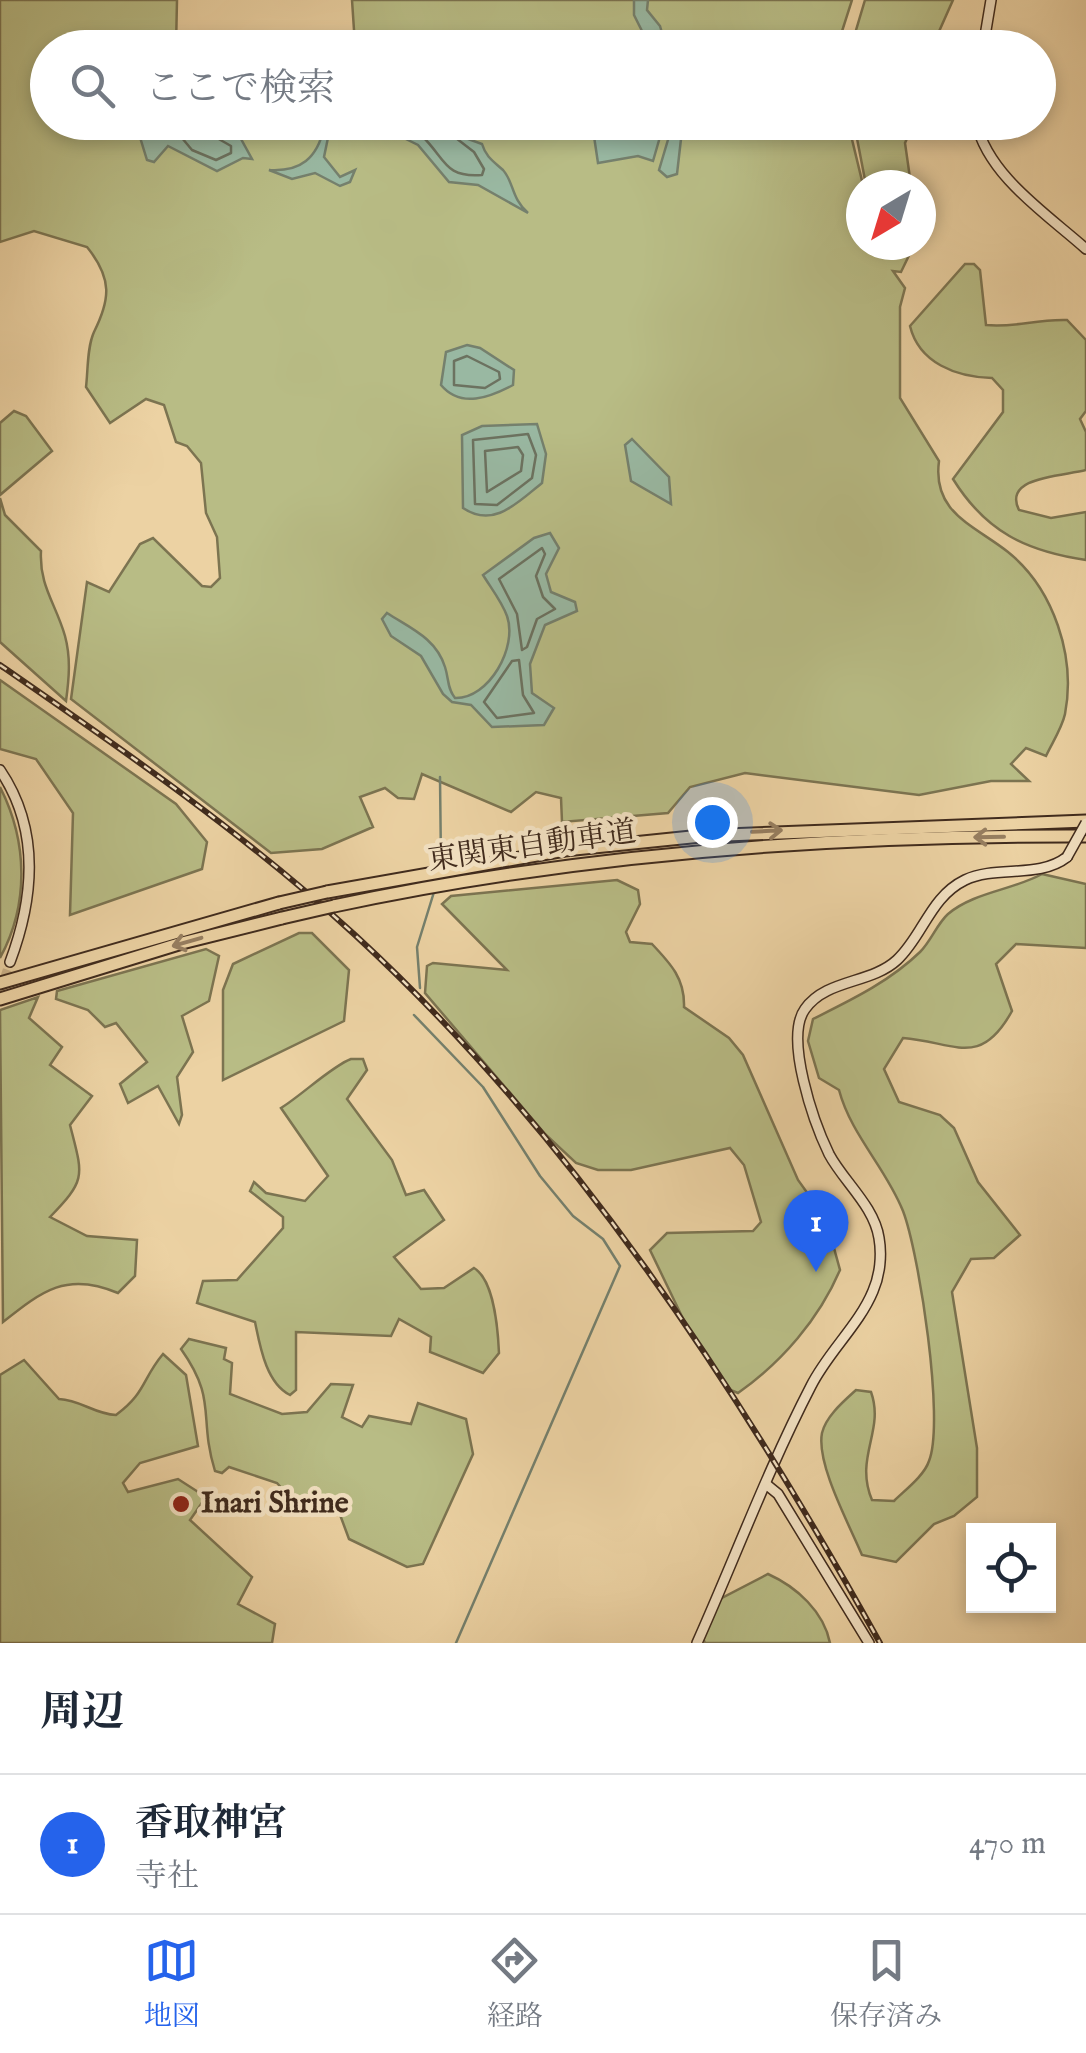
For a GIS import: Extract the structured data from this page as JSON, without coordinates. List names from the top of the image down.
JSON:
{
  "streets": {
    "highway": ["東関東自動車道"]
  },
  "places": ["Inari Shrine"],
  "north": "bottom left",
  "page": {
    "search": "ここで検索",
    "pins": "1",
    "heading": "周辺",
    "list": [
      {
        "mark": "1",
        "name": "香取神宮",
        "note": "寺社",
        "value": "470 m"
      }
    ],
    "nav": ["地図", "経路", "保存済み"]
  }
}
